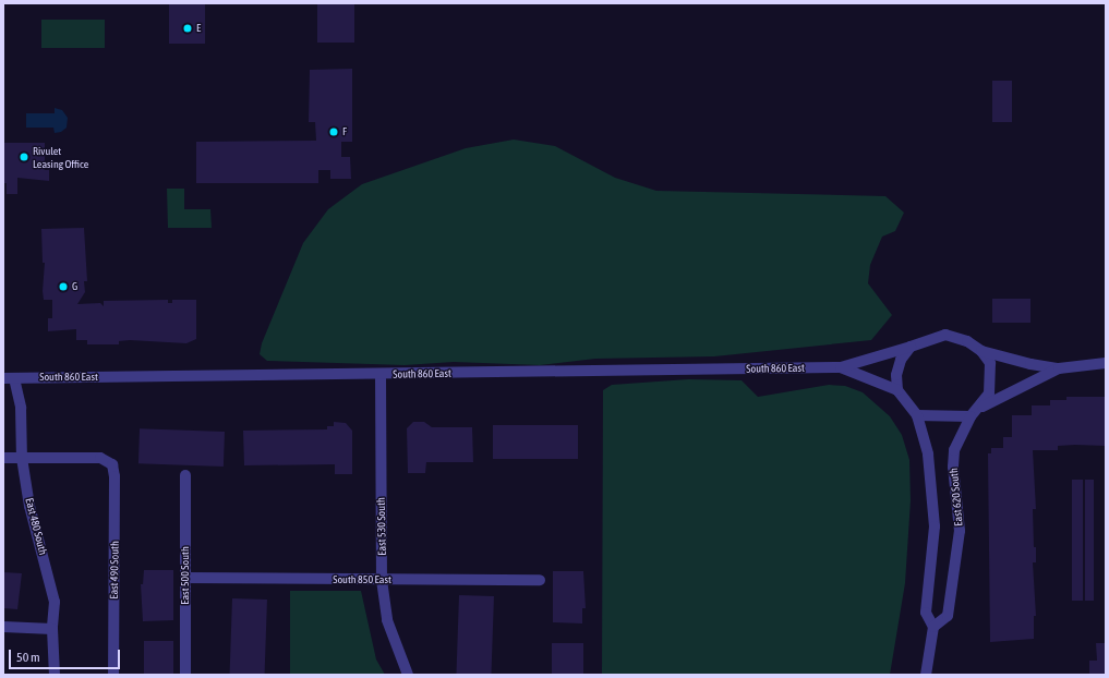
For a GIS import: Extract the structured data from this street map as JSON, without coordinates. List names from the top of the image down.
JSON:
{
  "streets": {
    "street": [
      "South 860 East",
      "East 620 South",
      "East 480 South",
      "East 530 South",
      "East 490 South",
      "East 500 South",
      "South 850 East"
    ]
  },
  "crossings": [
    ["South 860 East", "East 620 South"],
    ["South 860 East", "East 480 South"],
    ["South 860 East", "East 530 South"],
    ["East 480 South", "East 490 South"],
    ["East 530 South", "South 850 East"],
    ["East 500 South", "South 850 East"]
  ],
  "places": [
    "E",
    "F",
    "Rivulet Leasing Office",
    "G"
  ],
  "scale_bar": "50 m"
}
